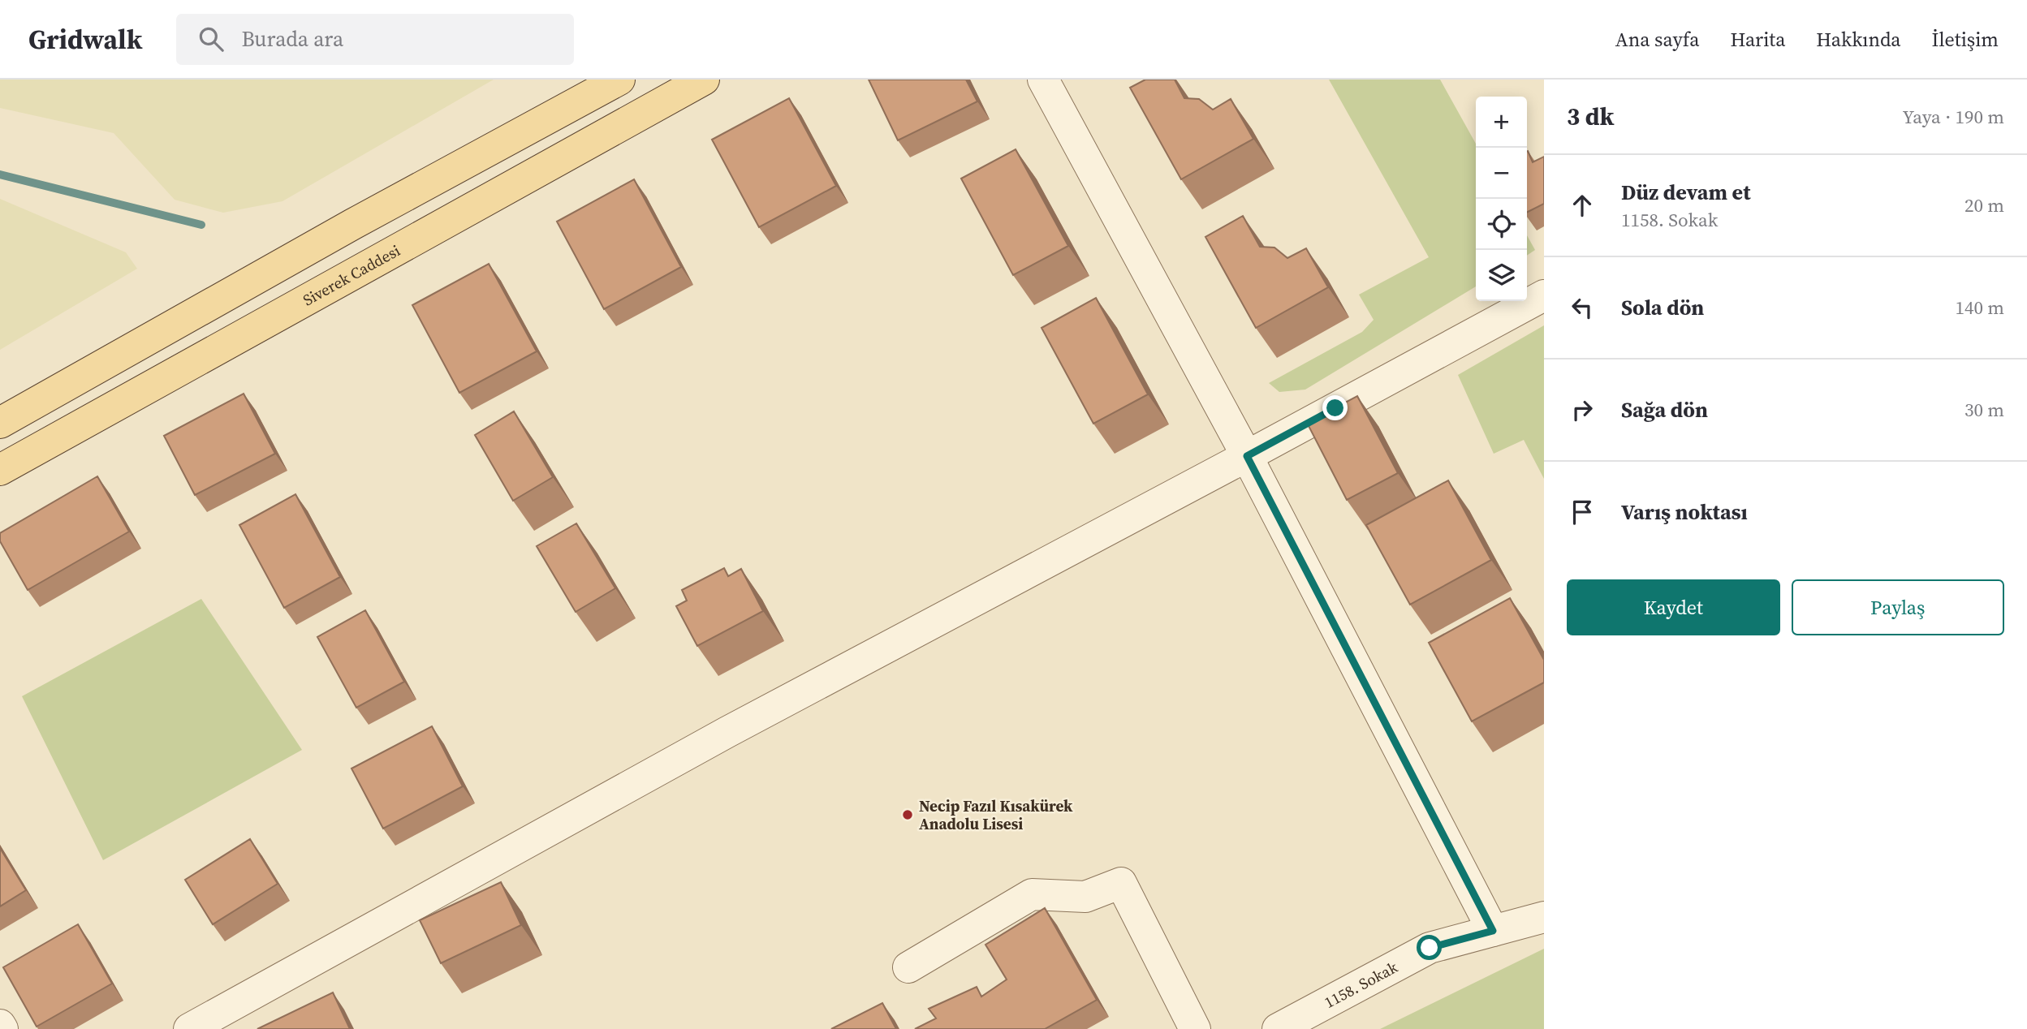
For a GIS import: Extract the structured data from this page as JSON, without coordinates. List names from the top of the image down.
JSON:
{
  "streets": {
    "main road": ["Siverek Caddesi"],
    "street": ["1158. Sokak"]
  },
  "places": ["Necip Fazıl Kısakürek Anadolu Lisesi"],
  "page": {
    "header": "Gridwalk",
    "search": "Burada ara",
    "nav": [
      "Ana sayfa",
      "Harita",
      "Hakkında",
      "İletişim"
    ],
    "heading": ["3 dk", "Yaya · 190 m"],
    "map_buttons": ["+", "−"],
    "list": [
      ["Düz devam et", "1158. Sokak", "20 m"],
      ["Sola dön", "140 m"],
      ["Sağa dön", "30 m"],
      "Varış noktası"
    ],
    "buttons": ["Kaydet", "Paylaş"]
  }
}
